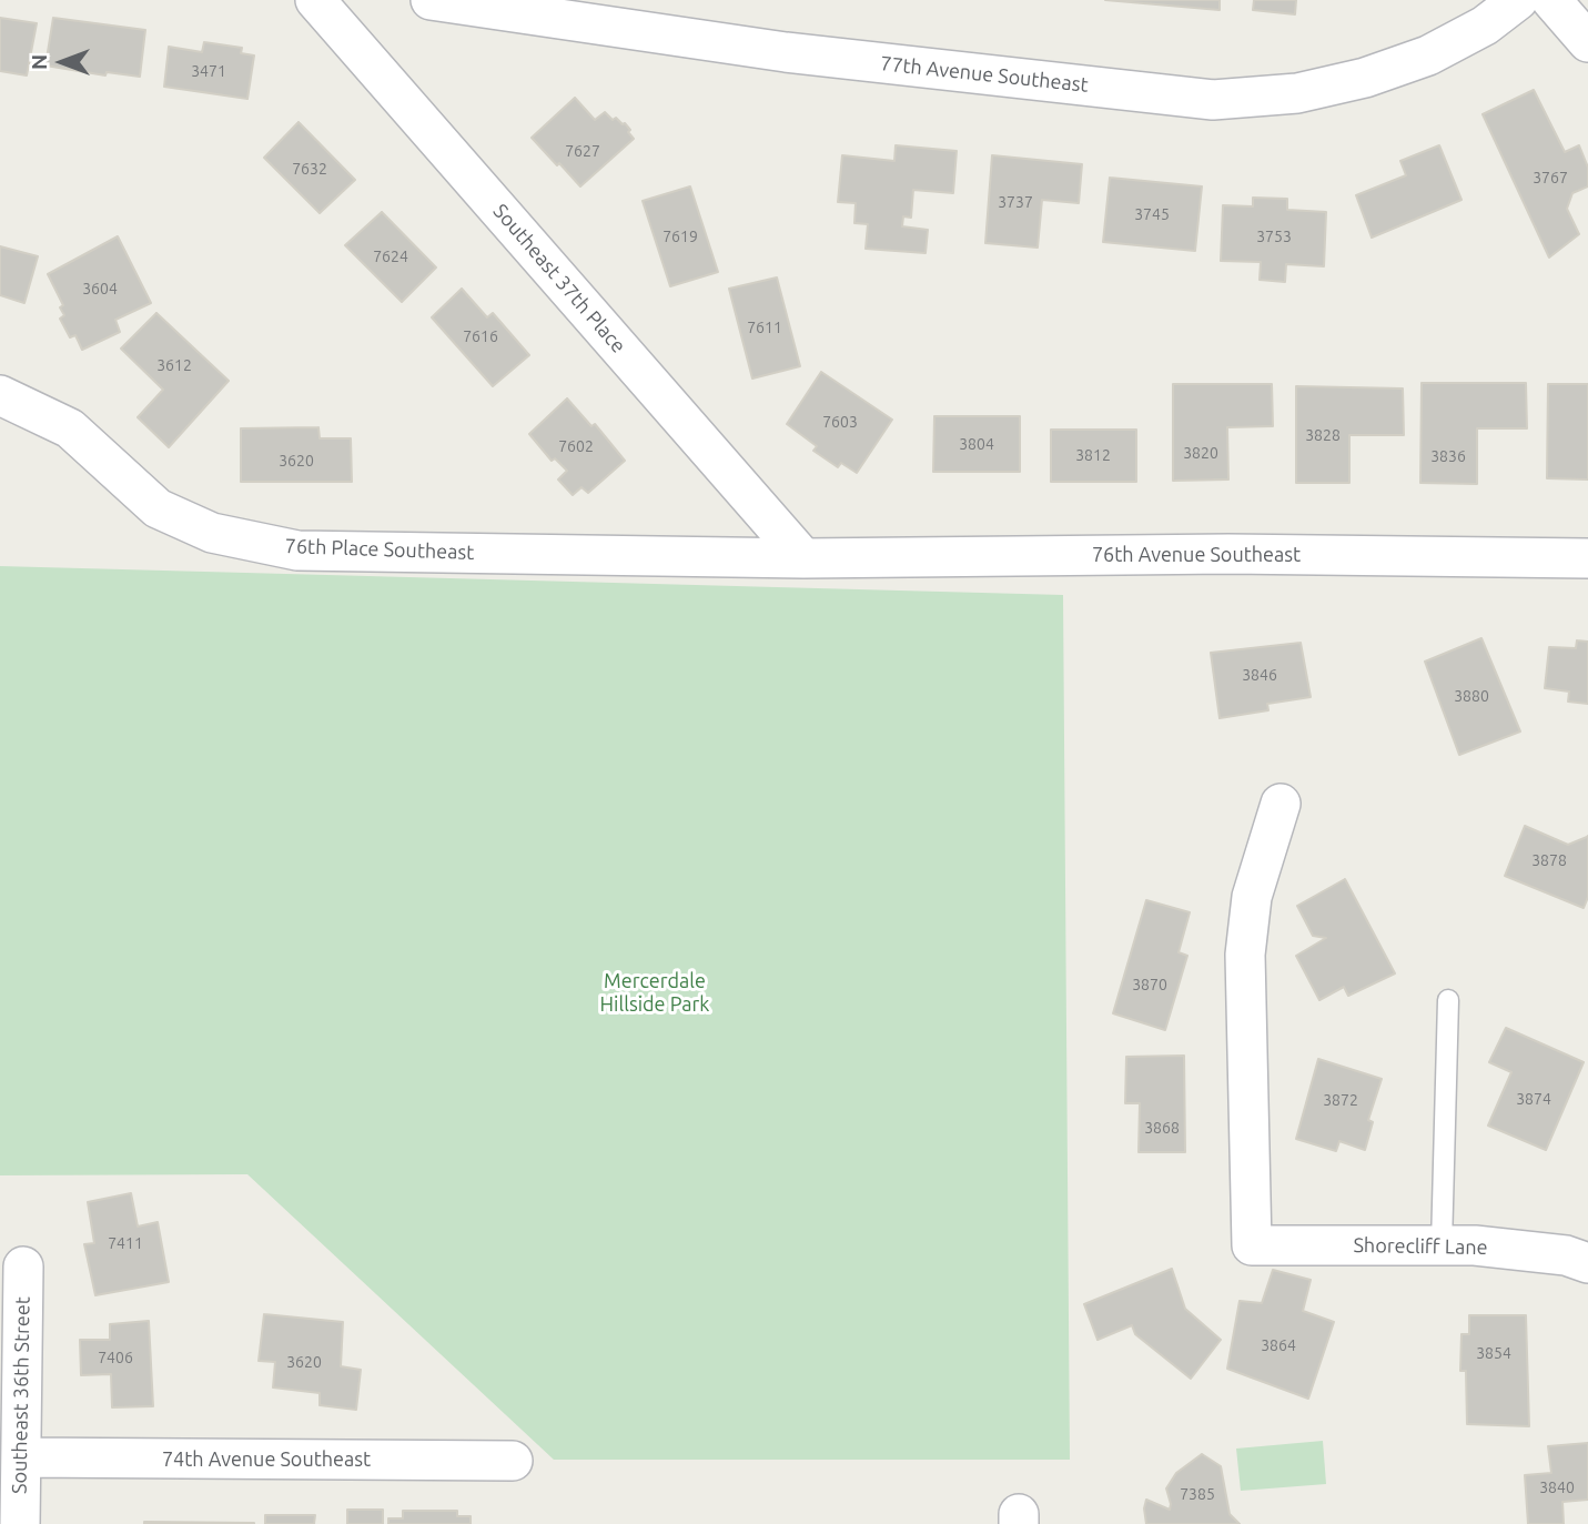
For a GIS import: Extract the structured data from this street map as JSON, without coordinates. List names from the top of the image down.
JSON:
{
  "streets": {
    "street": [
      "77th Avenue Southeast",
      "Southeast 37th Place",
      "76th Place Southeast",
      "76th Avenue Southeast",
      "Shorecliff Lane",
      "Southeast 36th Street",
      "74th Avenue Southeast"
    ]
  },
  "crossings": [
    ["Southeast 37th Place", "76th Place Southeast"],
    ["Southeast 37th Place", "76th Avenue Southeast"],
    ["76th Place Southeast", "76th Avenue Southeast"],
    ["Southeast 36th Street", "74th Avenue Southeast"]
  ],
  "parks": ["Mercerdale Hillside Park"],
  "house_numbers": [
    "3471",
    "7627",
    "7632",
    "3767",
    "3737",
    "3745",
    "7619",
    "3753",
    "7624",
    "3604",
    "7611",
    "7616",
    "3612",
    "7603",
    "3828",
    "3804",
    "7602",
    "3820",
    "3812",
    "3836",
    "3620",
    "3846",
    "3880",
    "3878",
    "3870",
    "3874",
    "3872",
    "3868",
    "7411",
    "3864",
    "3854",
    "7406",
    "3620",
    "3840",
    "7385"
  ],
  "north": "left"
}
